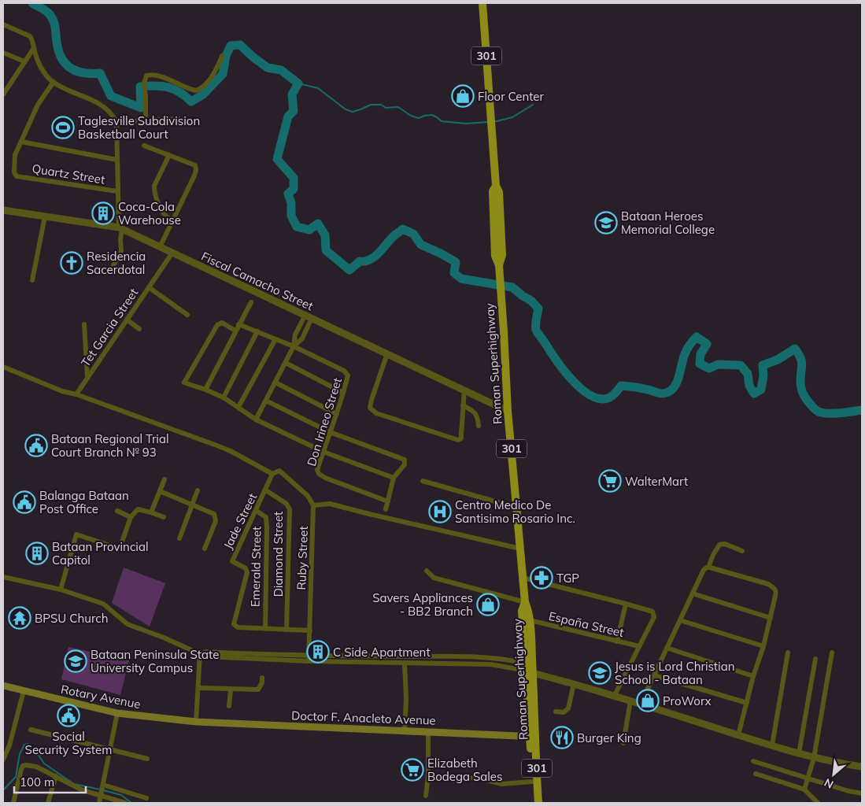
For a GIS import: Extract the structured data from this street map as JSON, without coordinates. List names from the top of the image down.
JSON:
{
  "streets": {
    "main road": [
      "301",
      "Roman Superhighway",
      "Rotary Avenue",
      "Doctor F. Anacleto Avenue"
    ],
    "street": [
      "Quartz Street",
      "Fiscal Camacho Street",
      "Tet Garcia Street",
      "Don Irineo Street",
      "Jade Street",
      "Diamond Street",
      "Ruby Street",
      "Emerald Street",
      "España Street"
    ]
  },
  "crossings": [
    ["Fiscal Camacho Street", "Tet Garcia Street"],
    ["Fiscal Camacho Street", "Roman Superhighway"],
    ["Roman Superhighway", "España Street"],
    ["Roman Superhighway", "Doctor F. Anacleto Avenue"],
    ["Jade Street", "Diamond Street"],
    ["Jade Street", "Emerald Street"],
    ["Rotary Avenue", "Doctor F. Anacleto Avenue"]
  ],
  "places": {
    "shop": ["Floor Center", "Savers Appliances - BB2 Branch", "ProWorx"],
    "sports": ["Taglesville Subdivision Basketball Court"],
    "building": ["Coca-Cola Warehouse", "Bataan Provincial Capitol", "C Side Apartment"],
    "school or university": ["Bataan Heroes Memorial College", "Bataan Peninsula State University Campus", "Jesus is Lord Christian School - Bataan"],
    "church": ["Residencia Sacerdotal"],
    "public building": ["Bataan Regional Trial Court Branch № 93", "Balanga Bataan Post Office", "Social Security System"],
    "supermarket": ["WalterMart", "Elizabeth Bodega Sales"],
    "hospital": ["Centro Medico De Santisimo Rosario Inc."],
    "pharmacy": ["TGP"],
    "temple": ["BPSU Church"],
    "restaurant": ["Burger King"]
  },
  "scale_bar": "100 m",
  "north": "bottom left"
}
